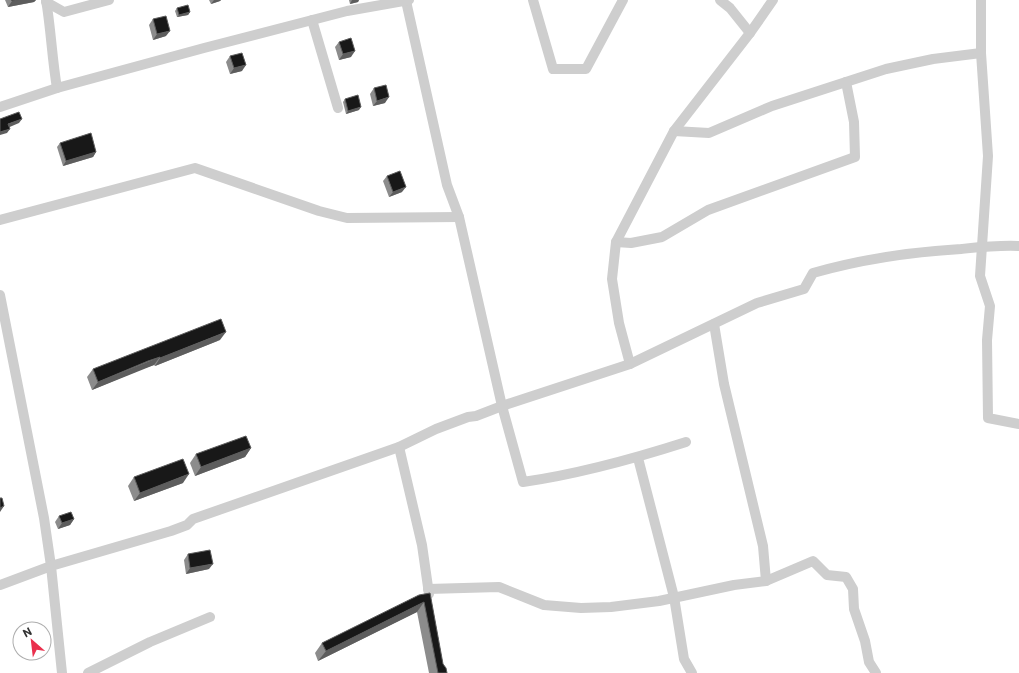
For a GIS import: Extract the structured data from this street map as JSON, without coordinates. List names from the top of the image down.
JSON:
{
  "north": "top left"
}
